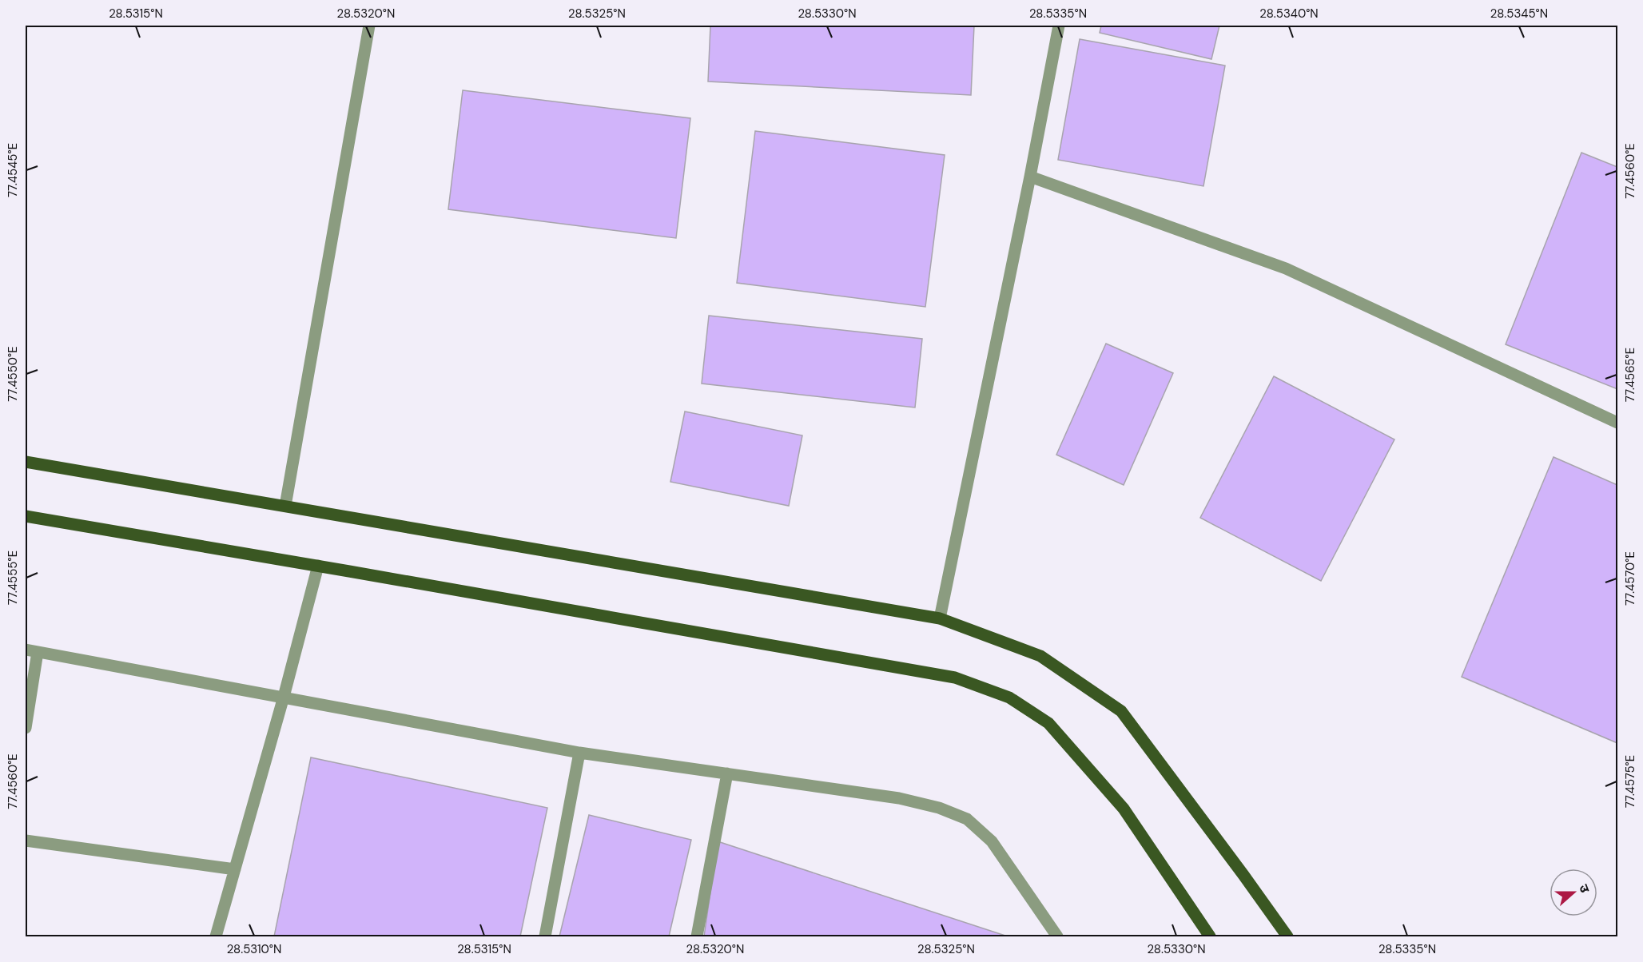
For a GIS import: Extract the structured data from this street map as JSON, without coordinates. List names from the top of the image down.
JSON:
{
  "north": "right",
  "coordinates": [
    "28.5315°N",
    "28.5320°N",
    "28.5325°N",
    "28.5330°N",
    "28.5335°N",
    "28.5340°N",
    "28.5345°N",
    "77.4545°E",
    "77.4560°E",
    "77.4550°E",
    "77.4565°E",
    "77.4555°E",
    "77.4570°E",
    "77.4575°E",
    "28.5310°N"
  ]
}
